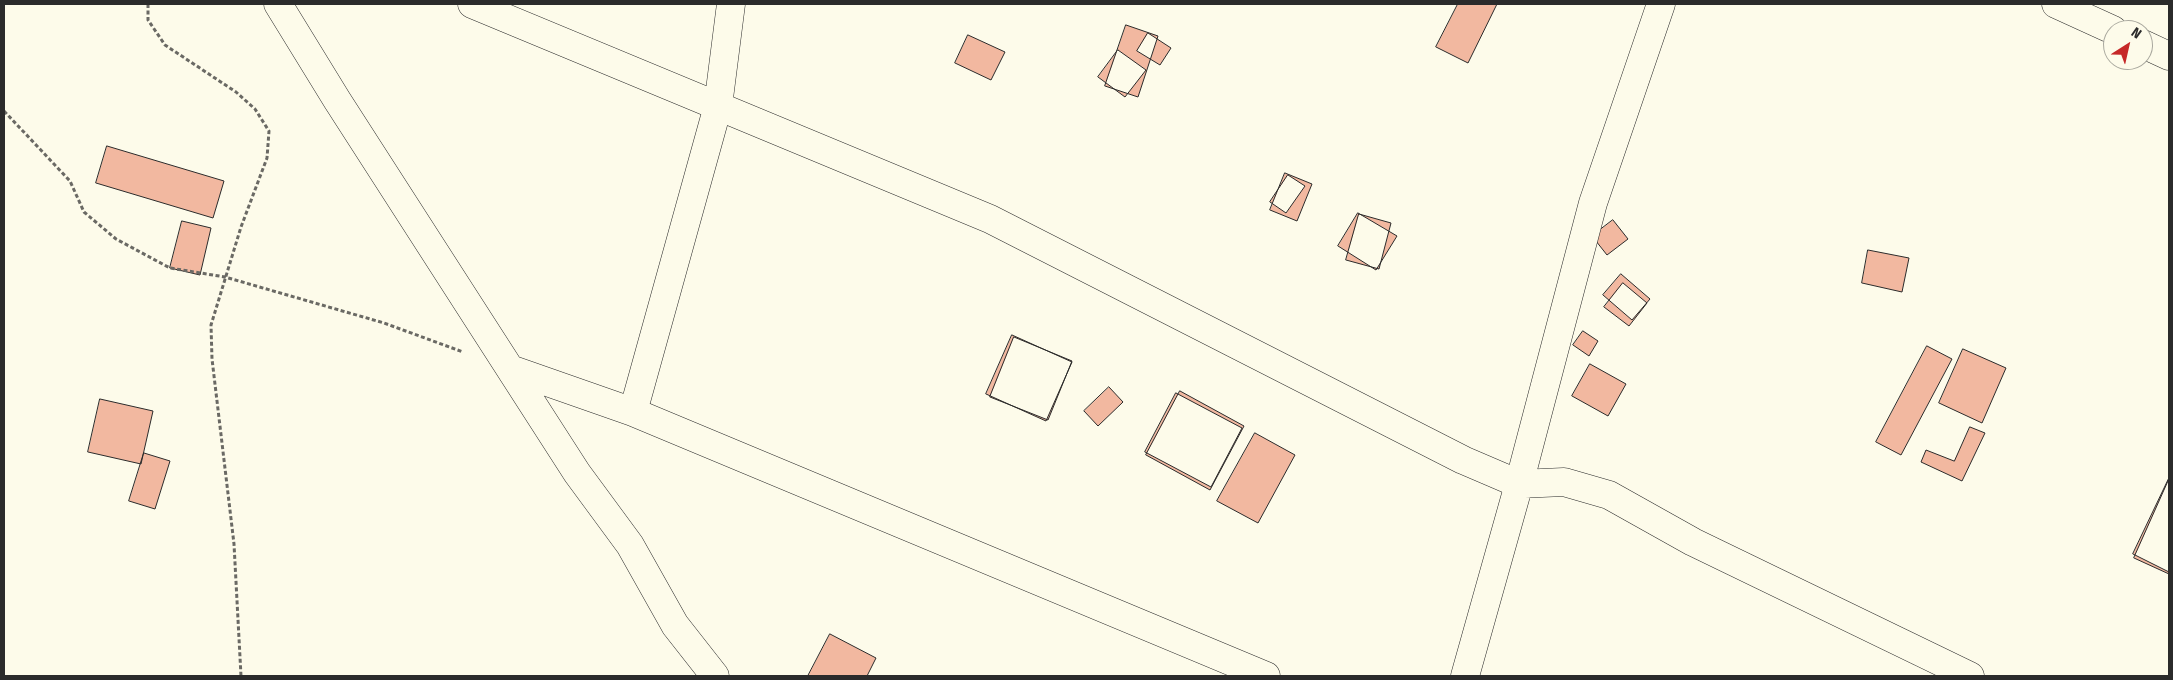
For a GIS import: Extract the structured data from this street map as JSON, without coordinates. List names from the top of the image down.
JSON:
{
  "north": "top right"
}
